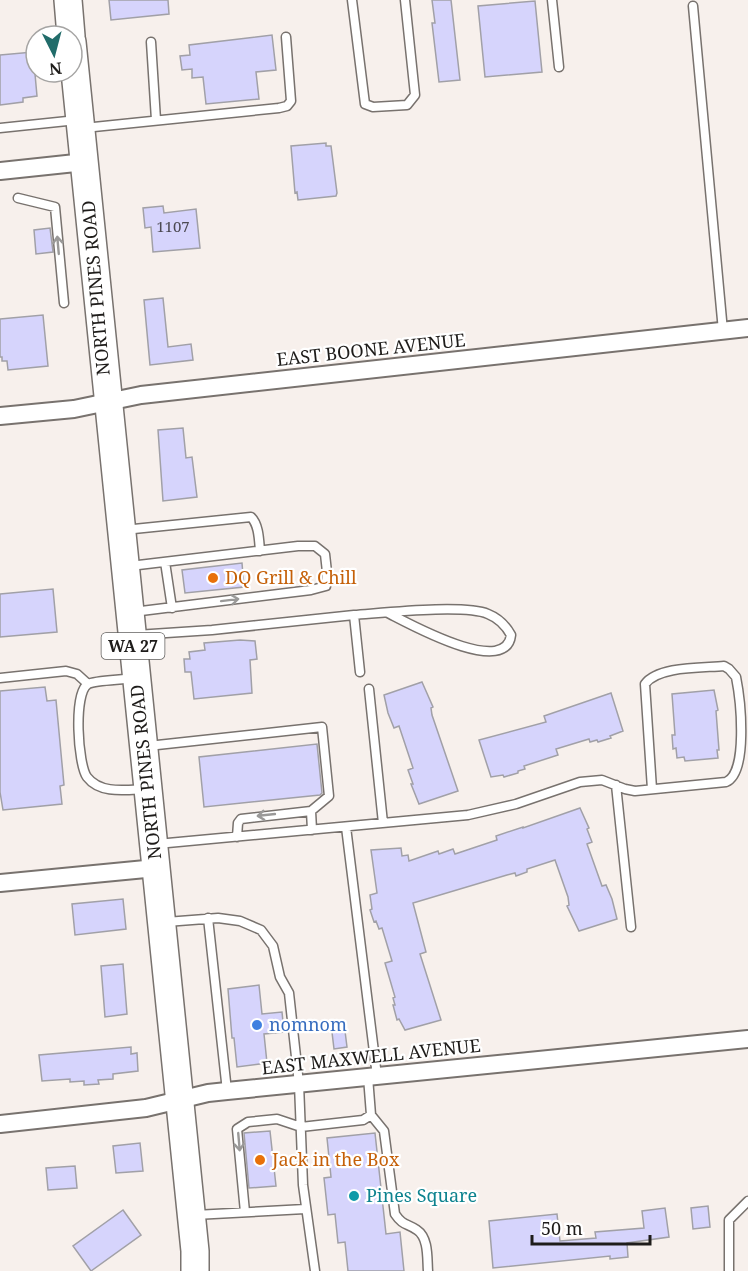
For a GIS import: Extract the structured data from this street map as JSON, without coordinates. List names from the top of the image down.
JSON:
{
  "streets": {
    "main road": ["NORTH PINES ROAD", "WA 27"],
    "street": ["EAST BOONE AVENUE", "EAST MAXWELL AVENUE"]
  },
  "crossings": [
    ["NORTH PINES ROAD", "EAST BOONE AVENUE"],
    ["NORTH PINES ROAD", "EAST MAXWELL AVENUE"]
  ],
  "places": [
    "DQ Grill & Chill",
    "nomnom",
    "Jack in the Box",
    "Pines Square"
  ],
  "house_numbers": ["1107"],
  "scale_bar": "50 m",
  "north": "bottom"
}
